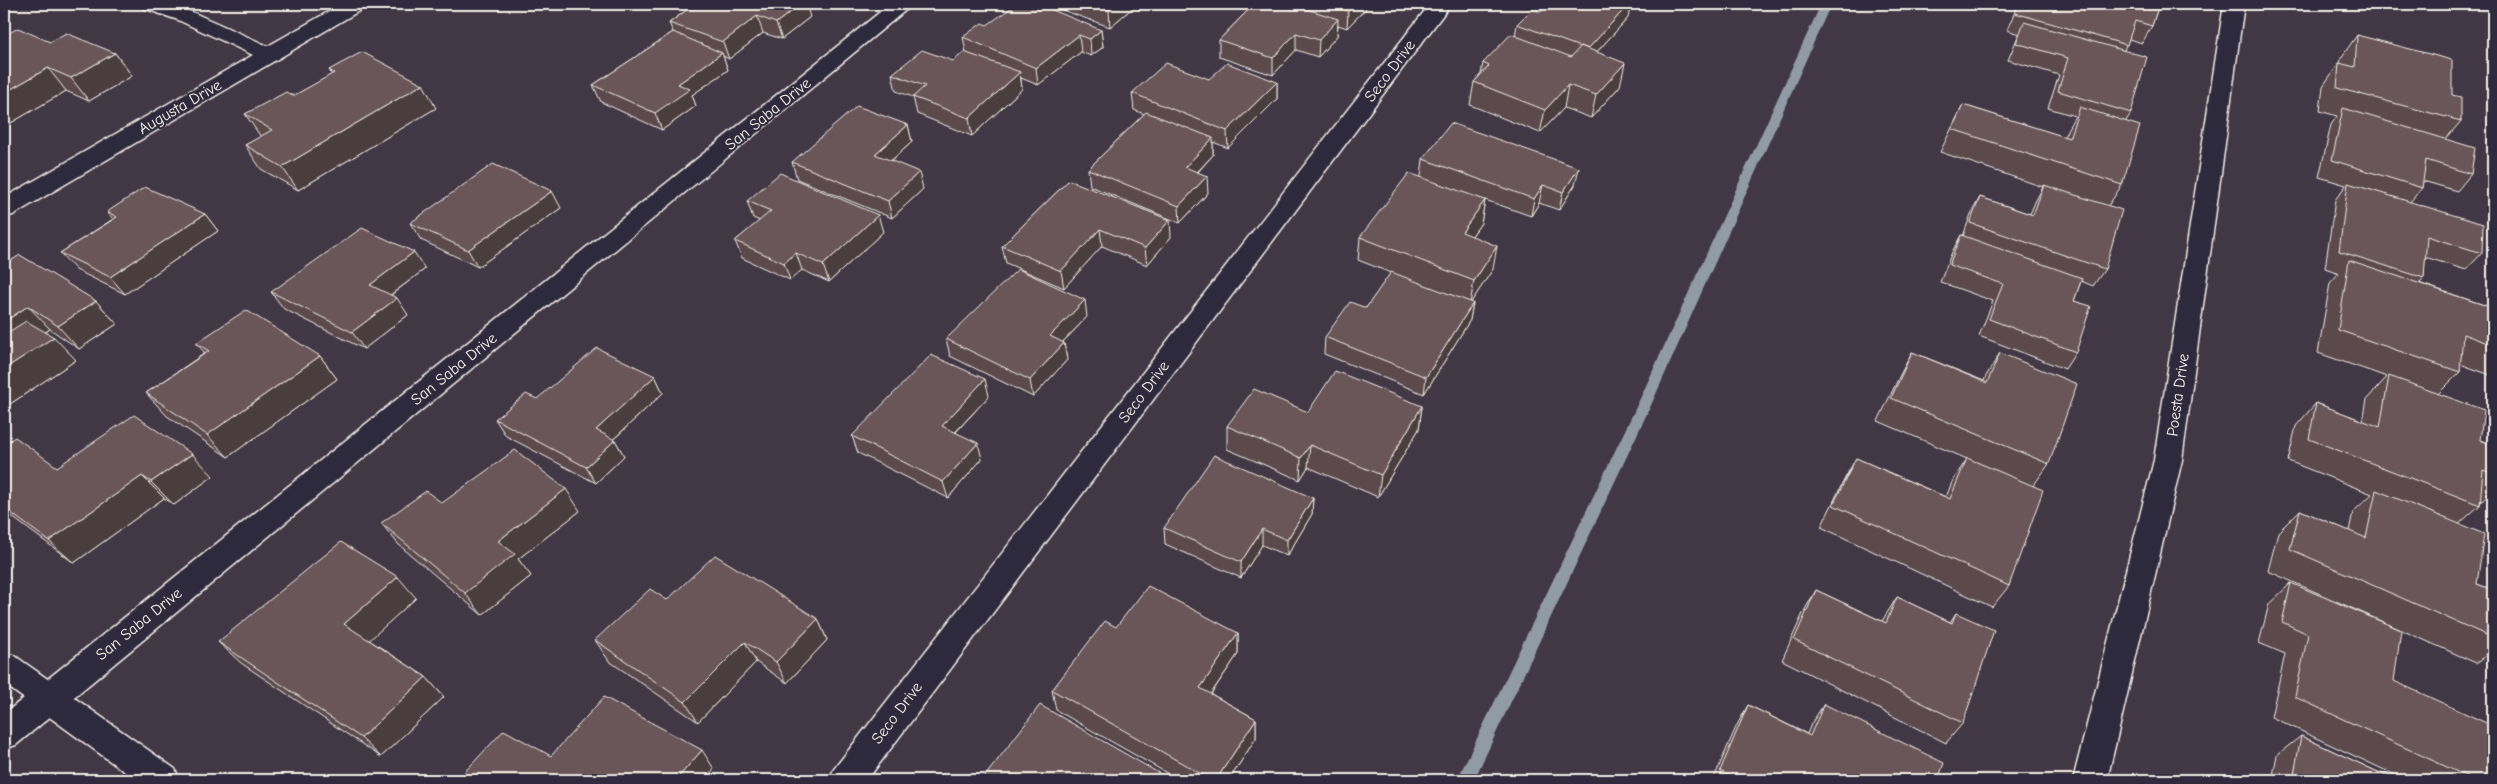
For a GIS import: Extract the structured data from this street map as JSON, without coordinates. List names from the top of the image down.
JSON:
{
  "streets": {
    "street": [
      "Seco Drive",
      "Augusta Drive",
      "San Saba Drive",
      "Poesta Drive"
    ]
  }
}
